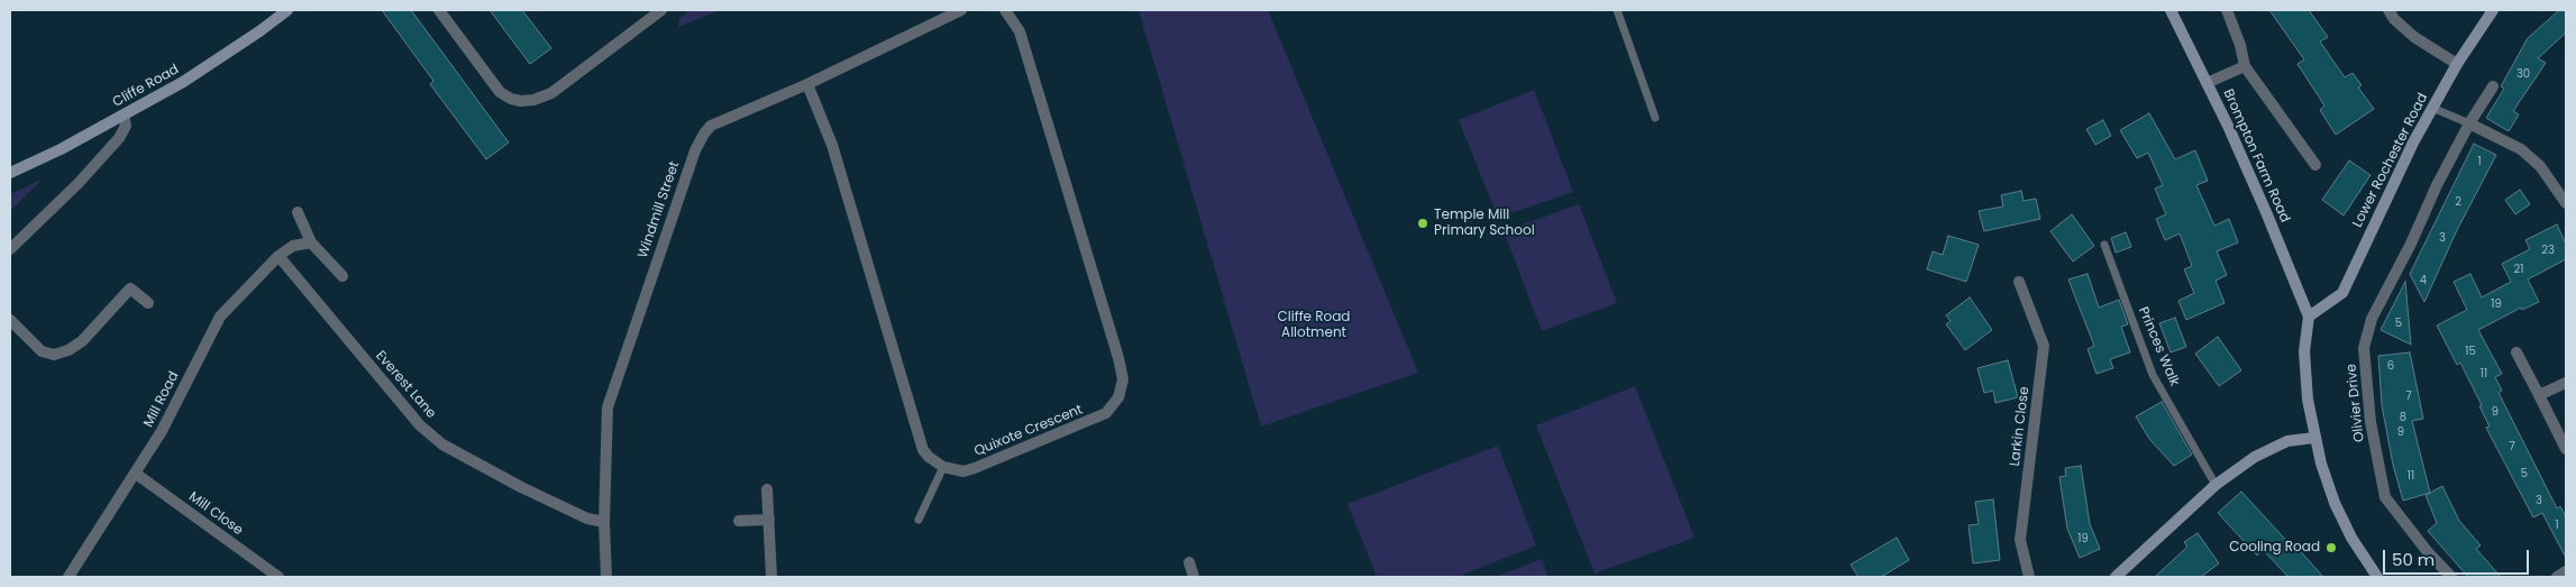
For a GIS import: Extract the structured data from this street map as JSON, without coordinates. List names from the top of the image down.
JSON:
{
  "streets": {
    "main road": ["Cliffe Road", "Brompton Farm Road", "Lower Rochester Road"],
    "street": [
      "Windmill Street",
      "Everest Lane",
      "Mill Road",
      "Olivier Drive",
      "Larkin Close",
      "Quixote Crescent",
      "Mill Close"
    ],
    "lane": ["Princes Walk"]
  },
  "crossings": [
    ["Brompton Farm Road", "Lower Rochester Road"],
    ["Windmill Street", "Everest Lane"],
    ["Everest Lane", "Mill Road"],
    ["Mill Road", "Mill Close"]
  ],
  "parks": ["Cliffe Road Allotment"],
  "places": ["Temple Mill Primary School", "Cooling Road"],
  "house_numbers": [
    "30",
    "1",
    "2",
    "3",
    "23",
    "21",
    "4",
    "19",
    "5",
    "15",
    "6",
    "11",
    "7",
    "9",
    "8",
    "9",
    "7",
    "5",
    "11",
    "3",
    "1",
    "19"
  ],
  "scale_bar": "50 m"
}
